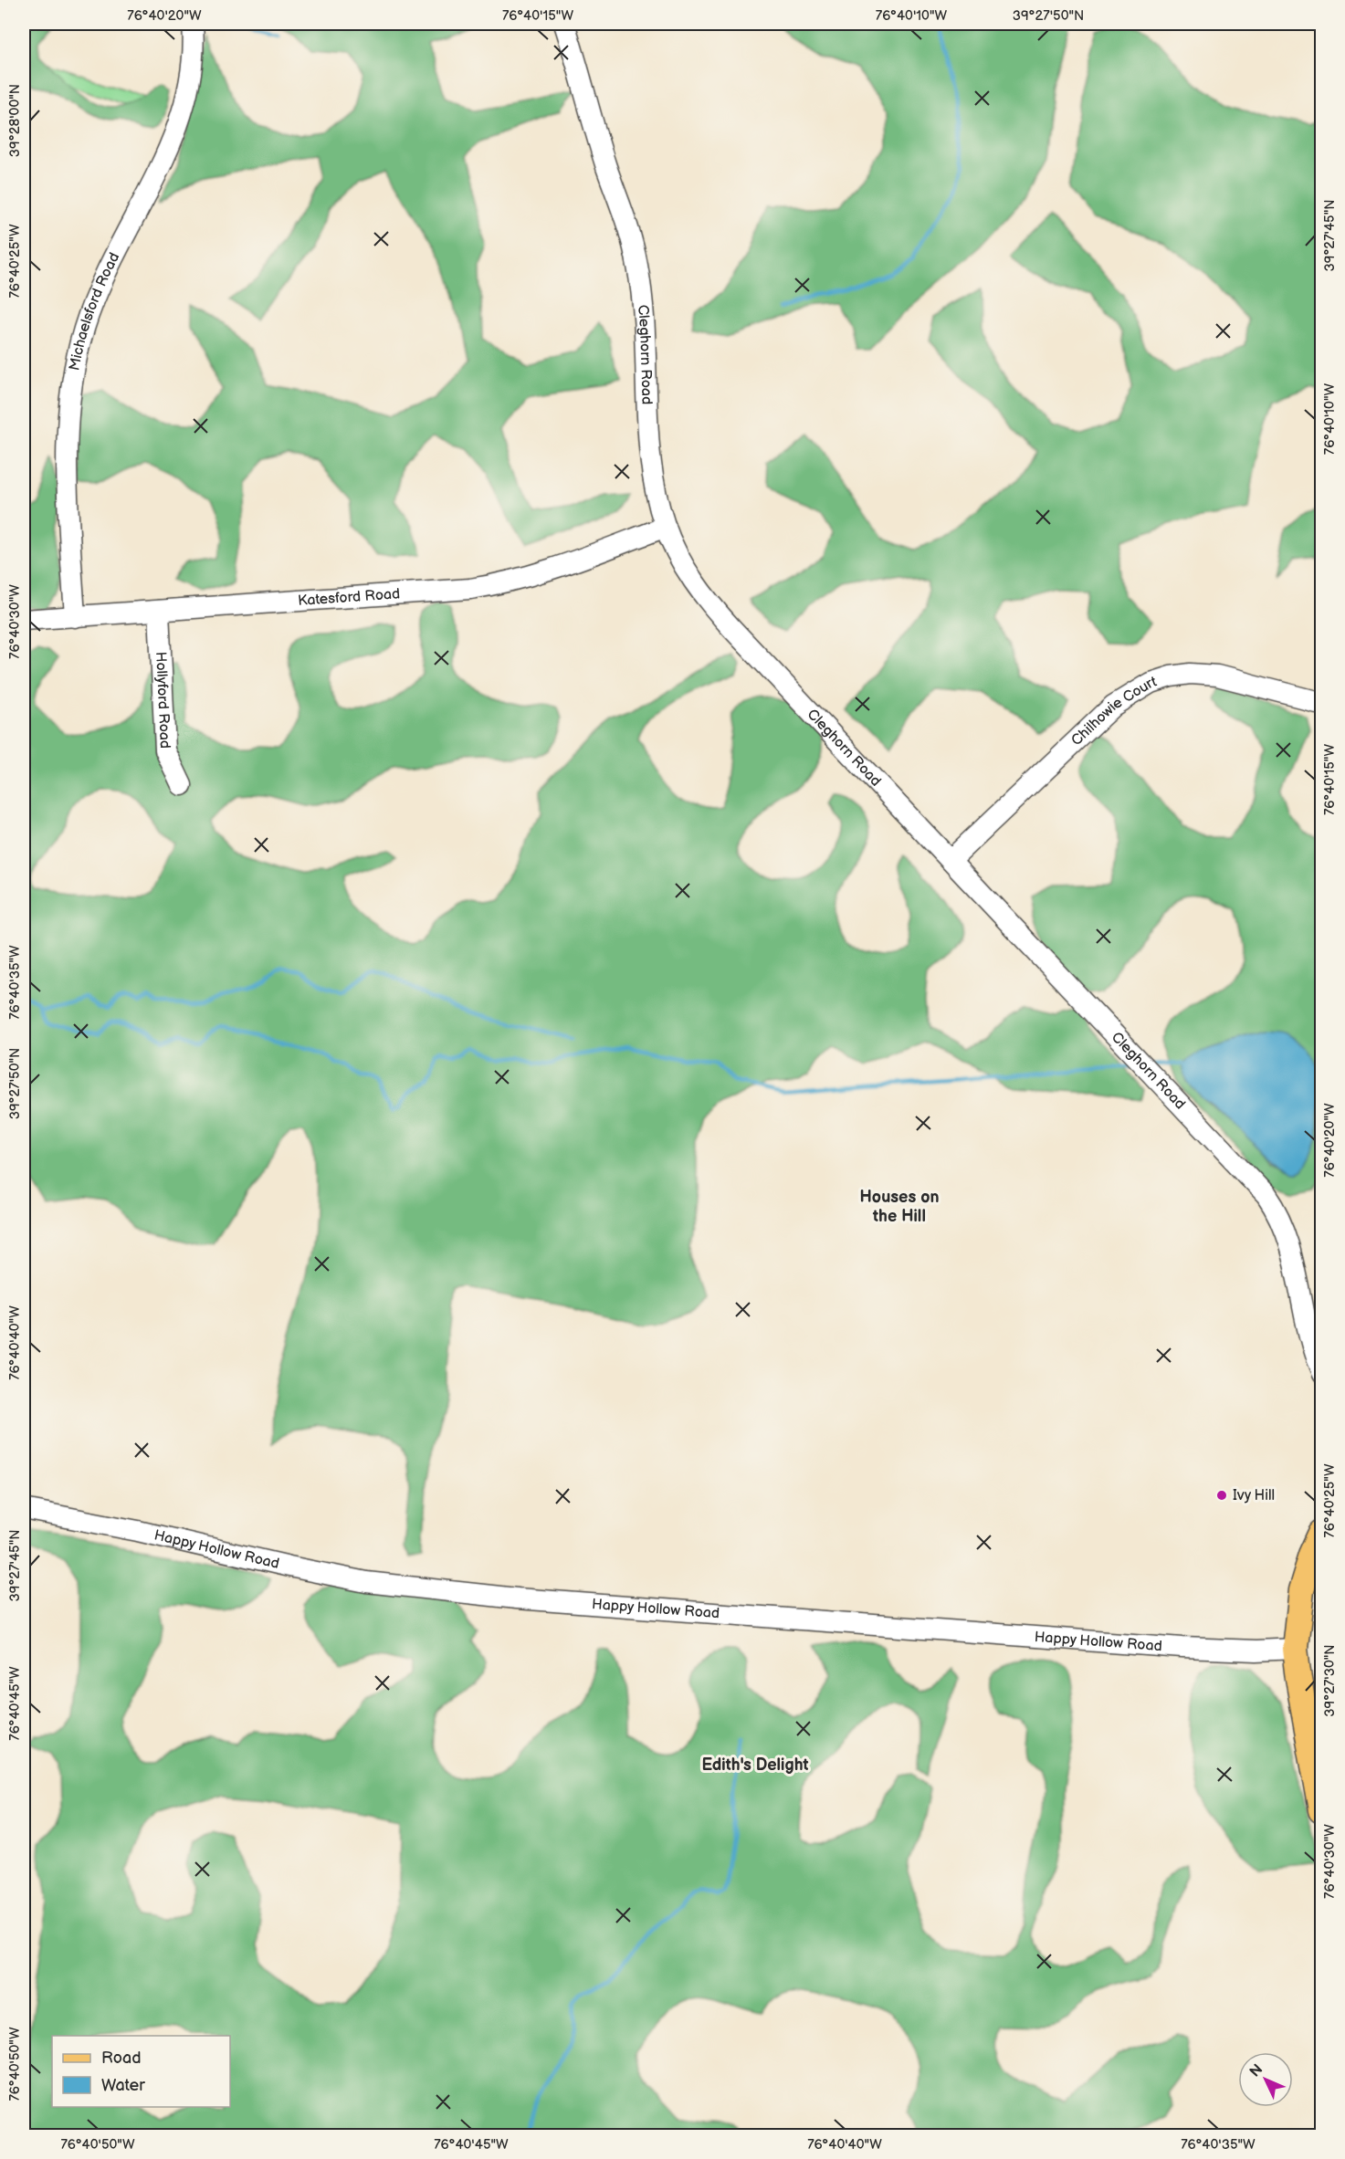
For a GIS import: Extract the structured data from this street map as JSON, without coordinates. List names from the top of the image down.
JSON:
{
  "streets": {
    "street": [
      "Michaelsford Road",
      "Cleghorn Road",
      "Katesford Road",
      "Hollyford Road",
      "Chilhowie Court",
      "Happy Hollow Road"
    ]
  },
  "crossings": [
    ["Michaelsford Road", "Katesford Road"],
    ["Cleghorn Road", "Katesford Road"],
    ["Cleghorn Road", "Chilhowie Court"],
    ["Katesford Road", "Hollyford Road"]
  ],
  "districts": ["Houses on the Hill", "Edith's Delight"],
  "places": ["Ivy Hill"],
  "legend": ["Road", "Water"],
  "north": "top left",
  "coordinates": [
    "76°40'20\"W",
    "76°40'15\"W",
    "76°40'10\"W",
    "39°27'50\"N",
    "39°28'00\"N",
    "39°27'45\"N",
    "76°40'25\"W",
    "76°40'30\"W",
    "76°40'35\"W",
    "76°40'40\"W",
    "39°27'30\"N",
    "76°40'45\"W",
    "76°40'50\"W"
  ]
}
